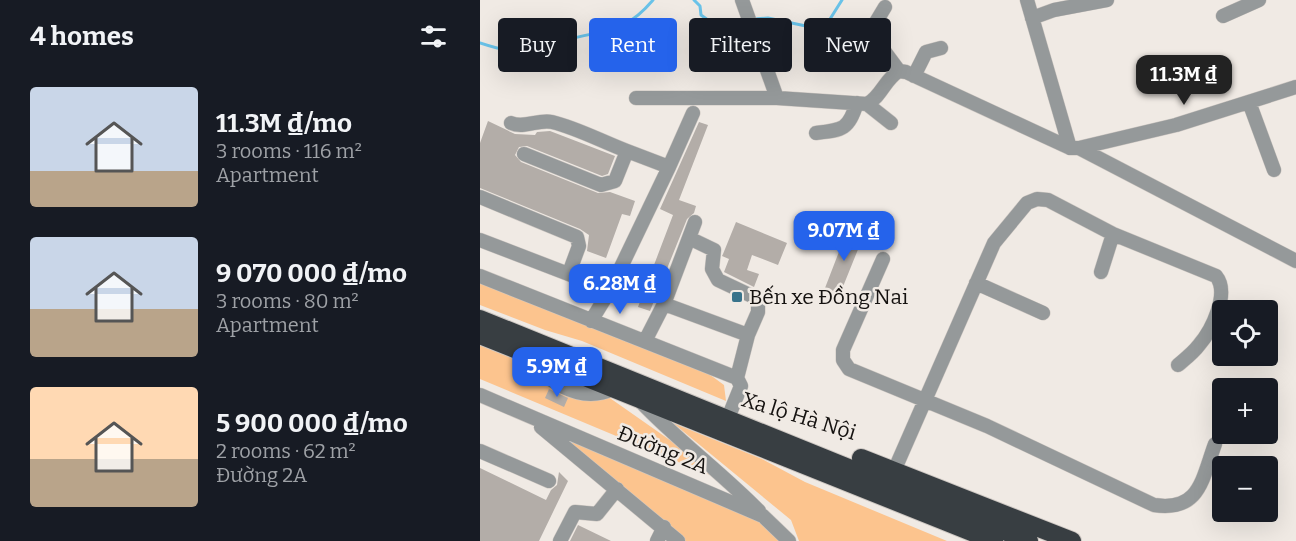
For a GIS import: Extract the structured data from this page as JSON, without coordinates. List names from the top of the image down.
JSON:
{
  "streets": {
    "highway": ["Xa lộ Hà Nội"],
    "street": ["Đường 2A"]
  },
  "places": {
    "transit": ["Bến xe Đồng Nai"]
  },
  "page": {
    "heading": "4 homes",
    "chip": [
      "Buy",
      "Rent",
      "Filters",
      "New"
    ],
    "price": [
      "11.3M ₫",
      "9.07M ₫",
      "6.28M ₫",
      "5.9M ₫"
    ],
    "list": [
      {
        "name": "11.3M ₫/mo",
        "note": "3 rooms · 116 m² · Apartment"
      },
      {
        "name": "9 070 000 ₫/mo",
        "note": "3 rooms · 80 m² · Apartment"
      },
      {
        "name": "5 900 000 ₫/mo",
        "note": "2 rooms · 62 m² · Đường 2A"
      }
    ],
    "map_buttons": ["+", "−"]
  }
}
